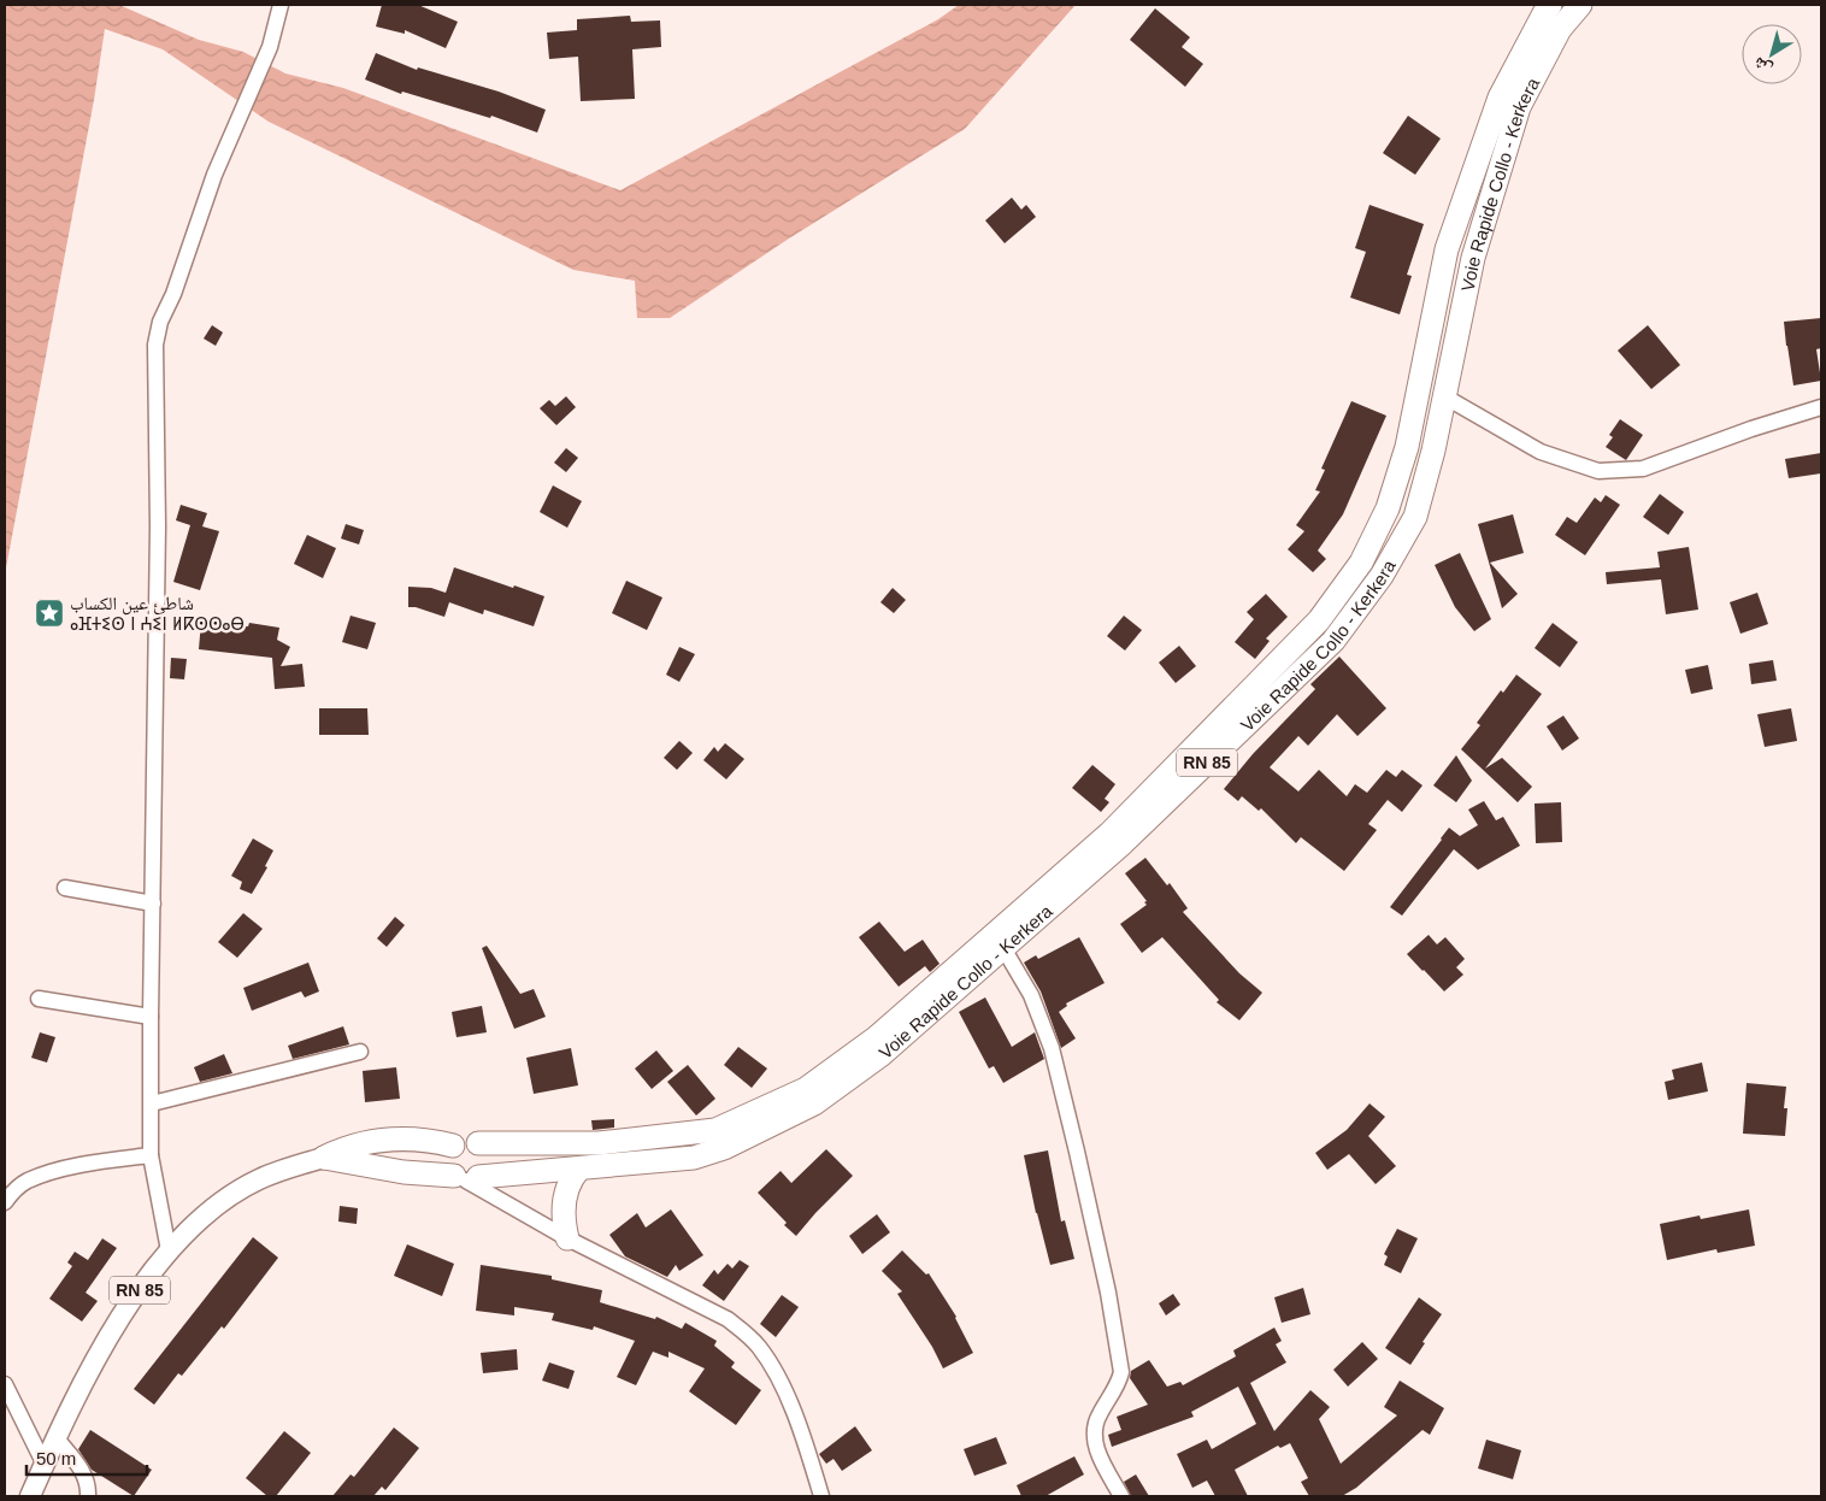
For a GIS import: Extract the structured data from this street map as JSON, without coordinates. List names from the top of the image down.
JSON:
{
  "streets": {
    "highway": ["Voie Rapide Collo - Kerkera", "RN 85"]
  },
  "crossings": [
    ["Voie Rapide Collo - Kerkera", "RN 85"]
  ],
  "places": {
    "place": ["شاطئ عين الكساب ⴰⴼⵜⵉⵙ ⵏ ⵄⵉⵏ ⵍⴽⵙⵙⴰⴱ"]
  },
  "scale_bar": "50 m",
  "north": "bottom left"
}
